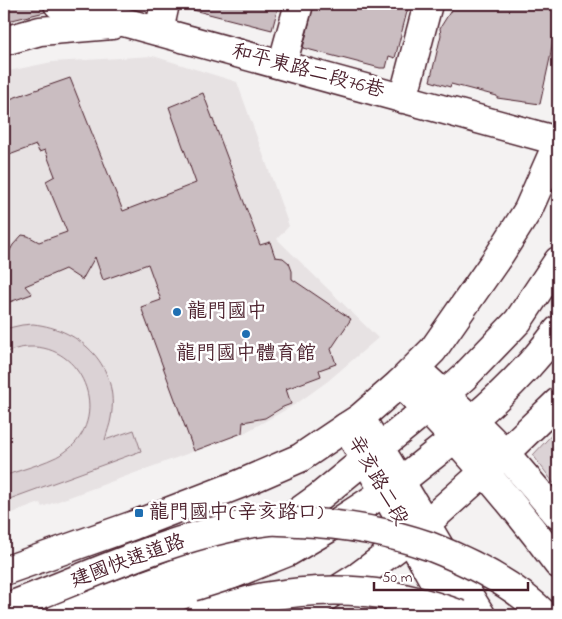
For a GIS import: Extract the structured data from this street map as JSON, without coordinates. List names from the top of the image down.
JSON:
{
  "streets": {
    "main road": ["和平東路二段76巷", "辛亥路二段", "建國快速道路"]
  },
  "crossings": [
    ["和平東路二段76巷", "辛亥路二段"],
    ["辛亥路二段", "建國快速道路"]
  ],
  "places": {
    "other": ["龍門國中", "龍門國中體育館"],
    "transit": ["龍門國中(辛亥路口)"]
  },
  "scale_bar": "50 m"
}
